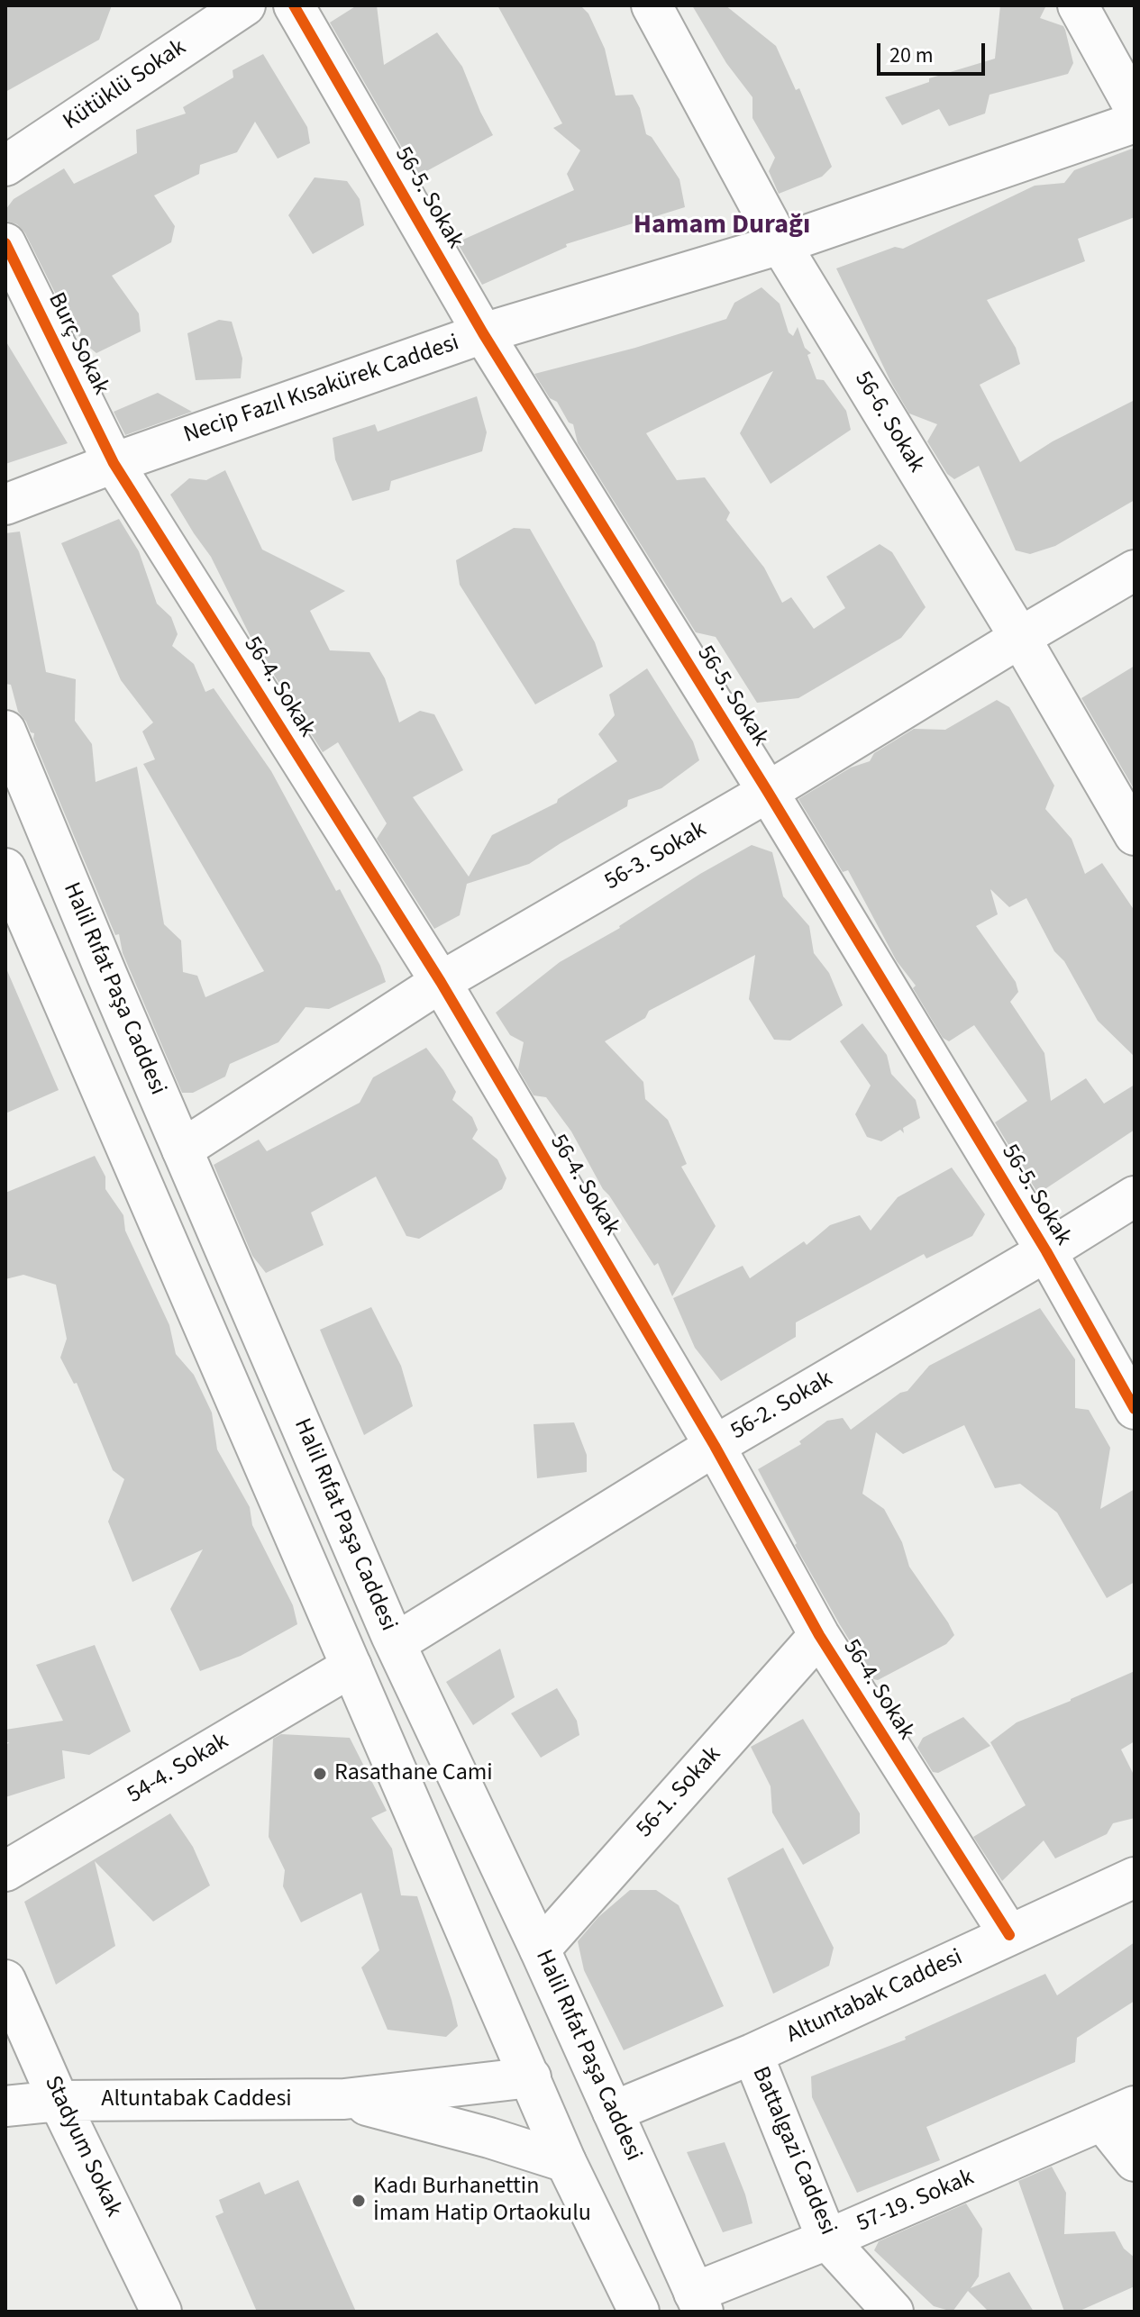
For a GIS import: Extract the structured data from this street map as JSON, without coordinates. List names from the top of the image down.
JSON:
{
  "streets": {
    "street": [
      "Kütüklü Sokak",
      "56-5. Sokak",
      "Burç Sokak",
      "Necip Fazıl Kısakürek Caddesi",
      "56-6. Sokak",
      "56-4. Sokak",
      "56-3. Sokak",
      "Halil Rıfat Paşa Caddesi",
      "56-2. Sokak",
      "54-4. Sokak",
      "56-1. Sokak",
      "Altuntabak Caddesi",
      "Stadyum Sokak",
      "Battalgazi Caddesi",
      "57-19. Sokak"
    ]
  },
  "crossings": [
    ["56-5. Sokak", "Necip Fazıl Kısakürek Caddesi"],
    ["56-5. Sokak", "56-3. Sokak"],
    ["56-5. Sokak", "56-2. Sokak"],
    ["Burç Sokak", "Necip Fazıl Kısakürek Caddesi"],
    ["Burç Sokak", "56-4. Sokak"],
    ["Necip Fazıl Kısakürek Caddesi", "56-6. Sokak"],
    ["Necip Fazıl Kısakürek Caddesi", "56-4. Sokak"],
    ["56-6. Sokak", "56-3. Sokak"],
    ["56-4. Sokak", "56-3. Sokak"],
    ["56-4. Sokak", "56-2. Sokak"],
    ["56-4. Sokak", "56-1. Sokak"],
    ["56-4. Sokak", "Altuntabak Caddesi"],
    ["56-3. Sokak", "Halil Rıfat Paşa Caddesi"],
    ["Halil Rıfat Paşa Caddesi", "56-2. Sokak"],
    ["Halil Rıfat Paşa Caddesi", "54-4. Sokak"],
    ["Halil Rıfat Paşa Caddesi", "56-1. Sokak"],
    ["Halil Rıfat Paşa Caddesi", "Altuntabak Caddesi"],
    ["Halil Rıfat Paşa Caddesi", "57-19. Sokak"],
    ["Altuntabak Caddesi", "Stadyum Sokak"],
    ["Altuntabak Caddesi", "Battalgazi Caddesi"],
    ["Battalgazi Caddesi", "57-19. Sokak"]
  ],
  "districts": ["Hamam Durağı"],
  "places": ["Rasathane Cami", "Kadı Burhanettin İmam Hatip Ortaokulu"],
  "scale_bar": "20 m"
}
